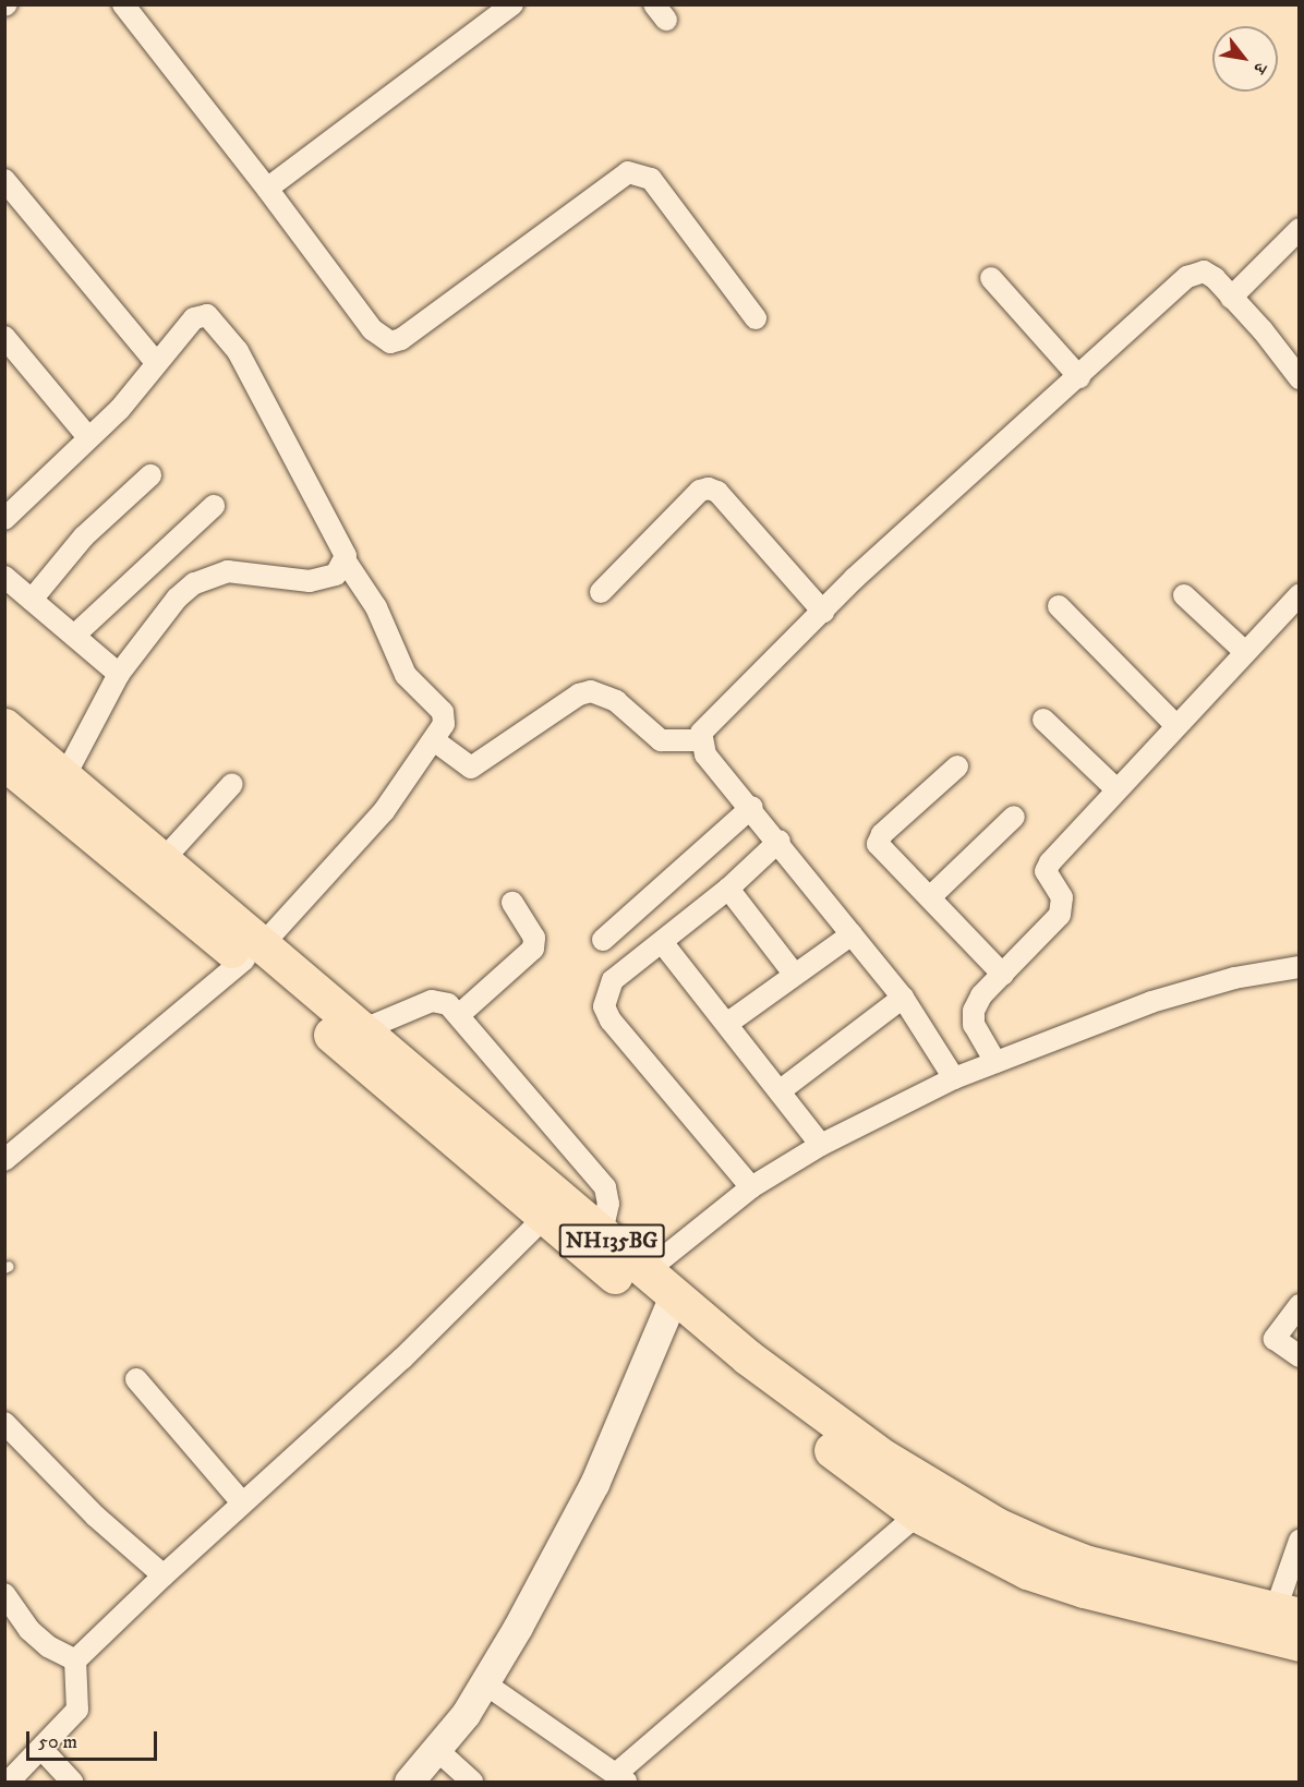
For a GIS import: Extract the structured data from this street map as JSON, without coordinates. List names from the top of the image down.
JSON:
{
  "streets": {
    "highway": ["NH135BG"]
  },
  "scale_bar": "50 m",
  "north": "bottom right"
}
